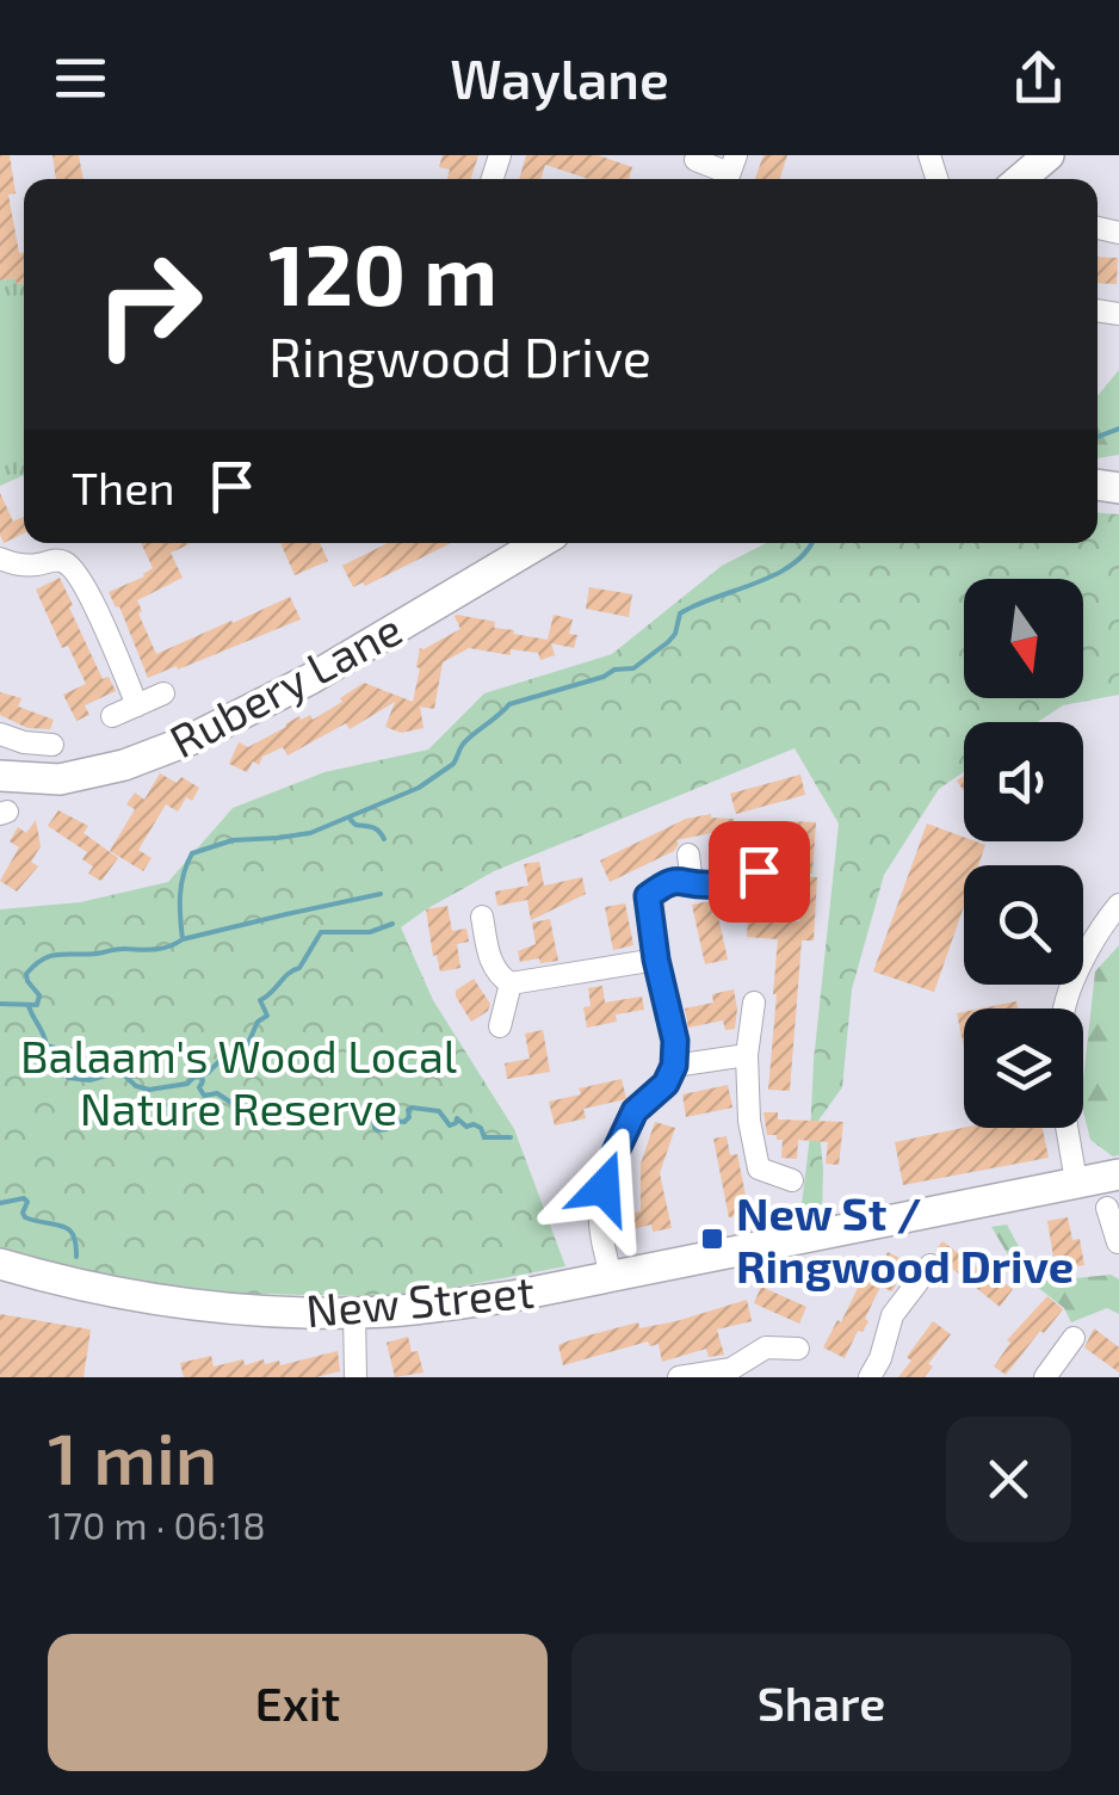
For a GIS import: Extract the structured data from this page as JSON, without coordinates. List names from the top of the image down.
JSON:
{
  "streets": {
    "street": ["Rubery Lane", "New Street"]
  },
  "parks": ["Balaam's Wood Local Nature Reserve"],
  "places": {
    "transit": ["New St / Ringwood Drive"]
  },
  "north": "bottom",
  "page": {
    "header": "Waylane",
    "turn": ["120 m", "Ringwood Drive"],
    "then": "Then",
    "heading": ["1 min", "170 m · 06:18"],
    "buttons": ["Exit", "Share"]
  }
}
